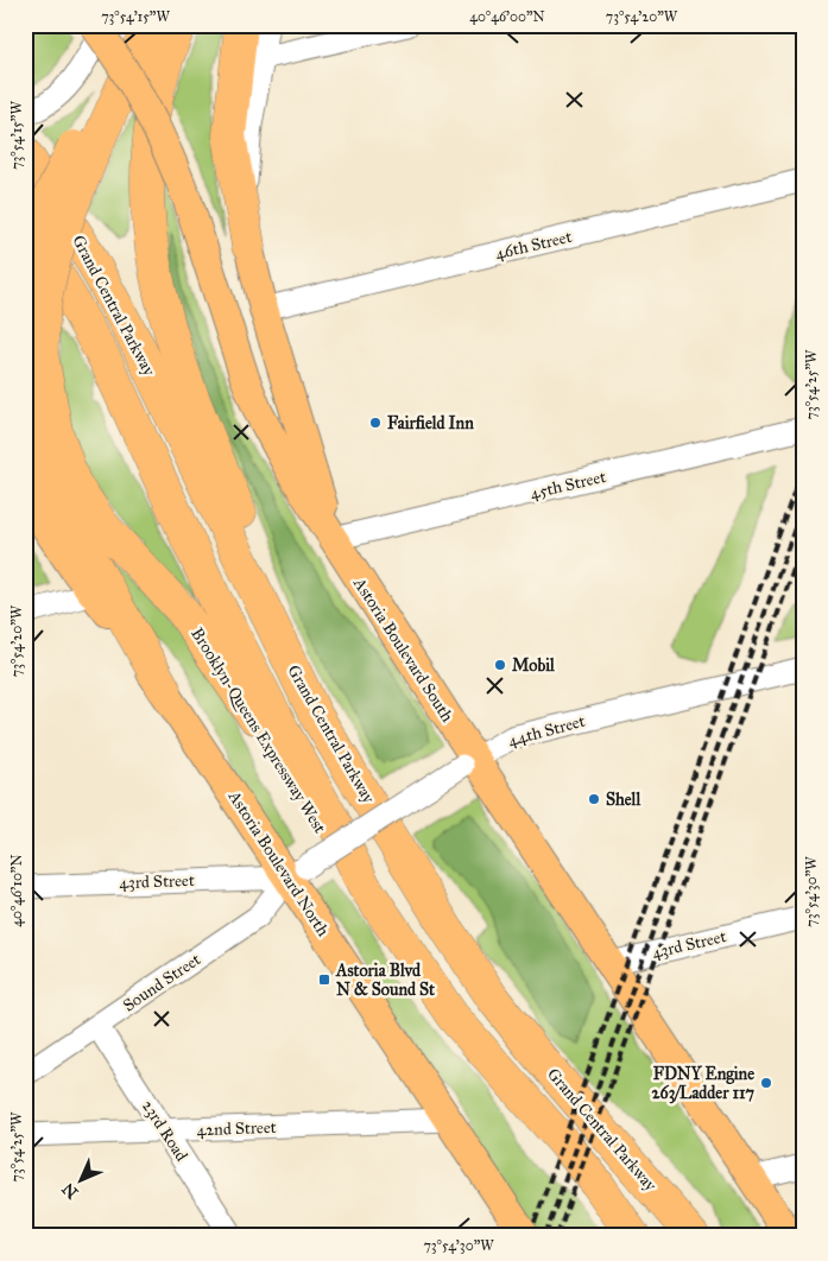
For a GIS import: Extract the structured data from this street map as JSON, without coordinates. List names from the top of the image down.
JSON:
{
  "streets": {
    "highway": ["Grand Central Parkway", "Brooklyn-Queens Expressway West"],
    "main road": ["Astoria Boulevard South", "Astoria Boulevard North"],
    "street": [
      "46th Street",
      "45th Street",
      "44th Street",
      "43rd Street",
      "Sound Street",
      "42nd Street",
      "23rd Road"
    ]
  },
  "crossings": [
    ["Grand Central Parkway", "Brooklyn-Queens Expressway West"],
    ["45th Street", "Astoria Boulevard South"],
    ["Astoria Boulevard South", "44th Street"],
    ["Astoria Boulevard South", "43rd Street"],
    ["44th Street", "Astoria Boulevard North"],
    ["44th Street", "43rd Street"],
    ["44th Street", "Sound Street"],
    ["Astoria Boulevard North", "43rd Street"],
    ["Astoria Boulevard North", "Sound Street"],
    ["Astoria Boulevard North", "42nd Street"],
    ["43rd Street", "Sound Street"],
    ["Sound Street", "23rd Road"],
    ["42nd Street", "23rd Road"]
  ],
  "places": {
    "other": [
      "Fairfield Inn",
      "Mobil",
      "Shell",
      "FDNY Engine 263/Ladder 117"
    ],
    "transit": ["Astoria Blvd N & Sound St"]
  },
  "north": "bottom left",
  "coordinates": [
    "73°54'15\"W",
    "40°46'00\"N",
    "73°54'20\"W",
    "73°54'25\"W",
    "40°46'10\"N",
    "73°54'30\"W"
  ]
}
